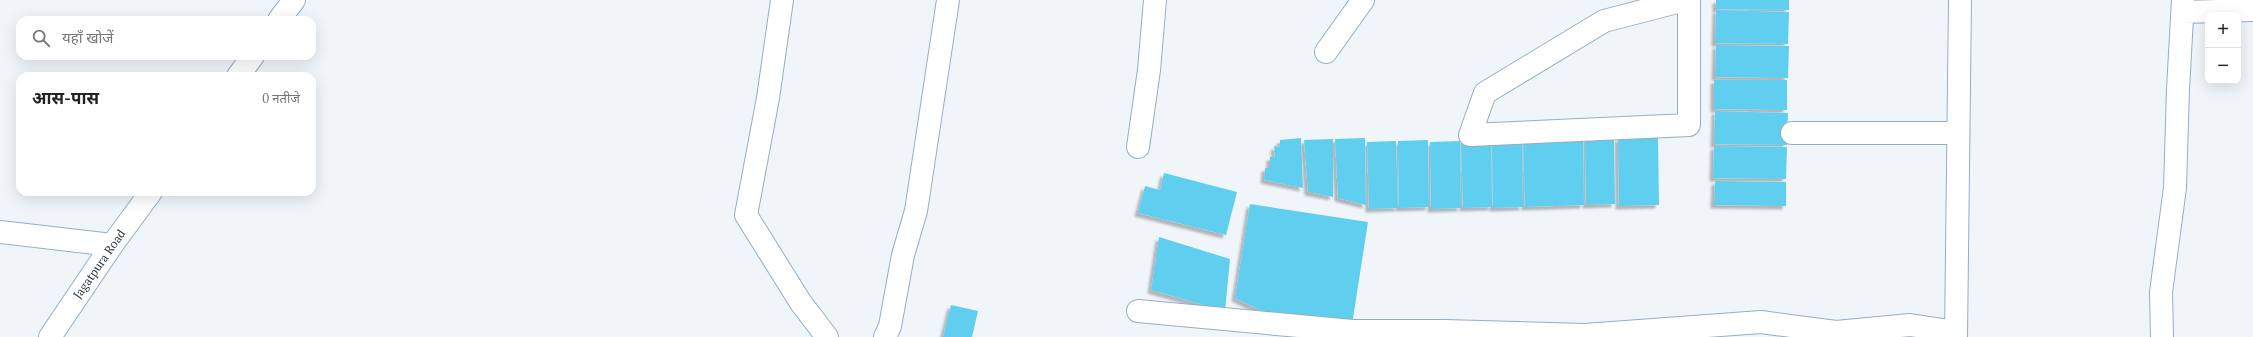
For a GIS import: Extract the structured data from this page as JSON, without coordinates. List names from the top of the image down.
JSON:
{
  "streets": {
    "street": ["Jagatpura Road"]
  },
  "page": {
    "map_buttons": ["+", "−"],
    "search": "यहाँ खोजें",
    "heading": ["आस-पास", "0 नतीजे"]
  }
}
